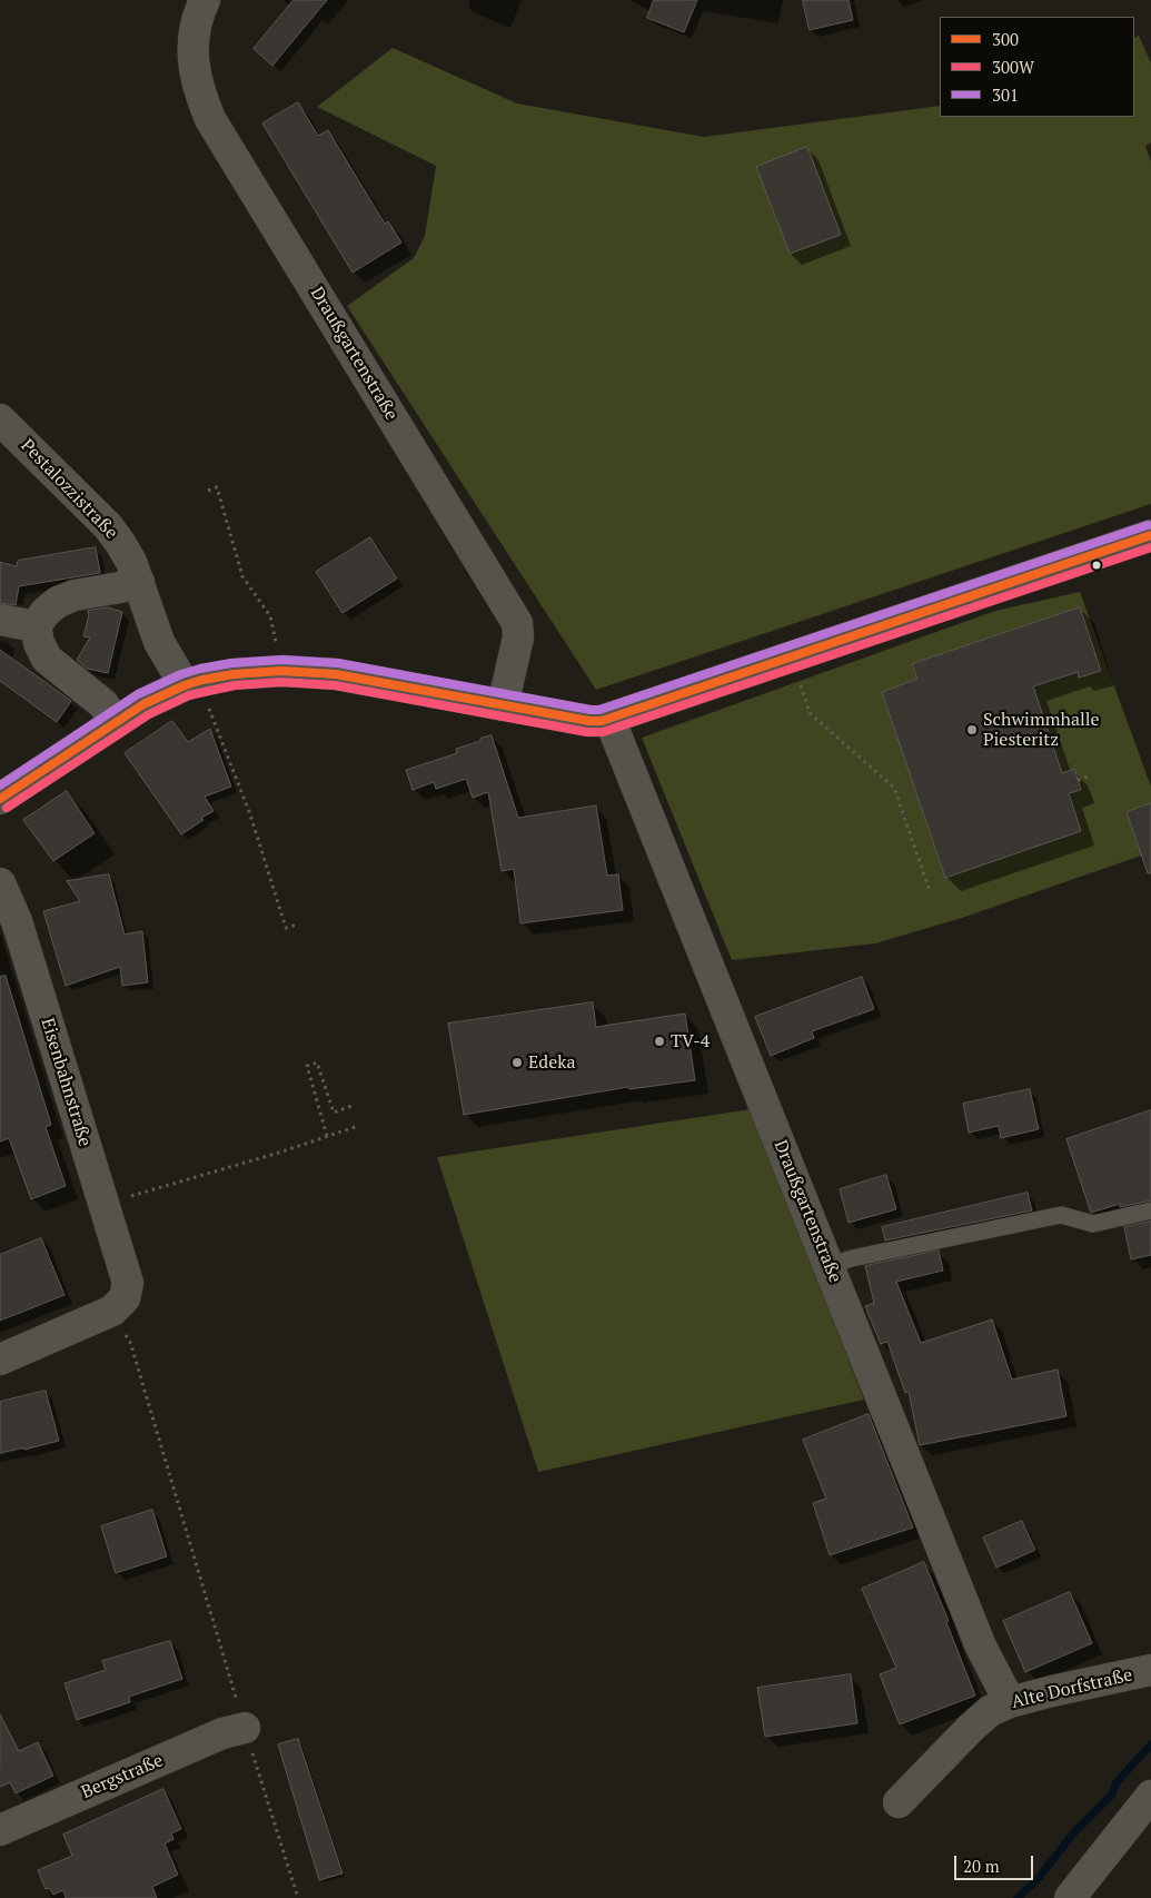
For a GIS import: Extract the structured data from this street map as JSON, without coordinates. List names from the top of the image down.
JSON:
{
  "streets": {
    "street": [
      "Draußgartenstraße",
      "Pestalozzistraße",
      "Eisenbahnstraße",
      "Alte Dorfstraße",
      "Bergstraße"
    ]
  },
  "crossings": [
    ["Draußgartenstraße", "Alte Dorfstraße"]
  ],
  "places": ["Schwimmhalle Piesteritz", "TV-4", "Edeka"],
  "lines": ["transit line 301", "transit line 300", "transit line 300W"],
  "legend": ["300", "300W", "301"],
  "scale_bar": "20 m"
}
